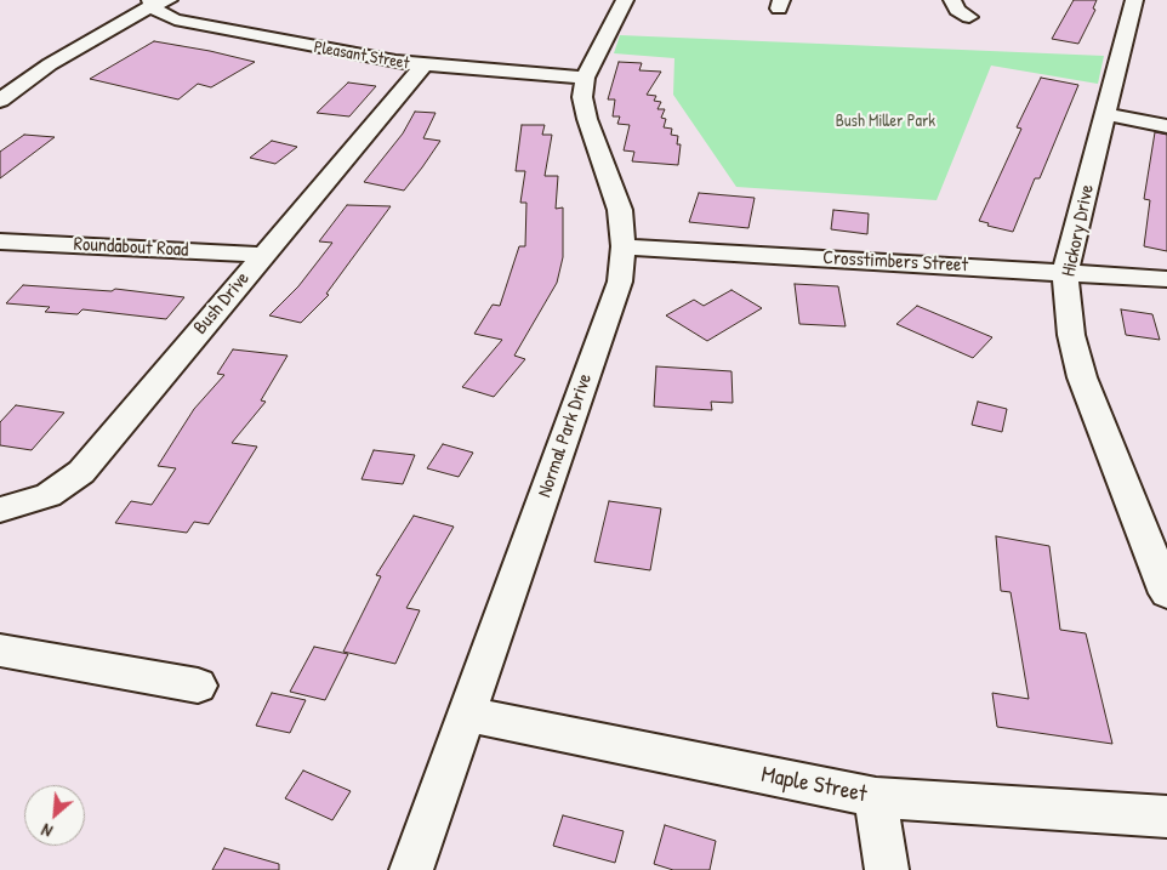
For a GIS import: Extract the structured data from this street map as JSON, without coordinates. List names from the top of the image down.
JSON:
{
  "streets": {
    "street": [
      "Pleasant Street",
      "Hickory Drive",
      "Roundabout Road",
      "Crosstimbers Street",
      "Bush Drive",
      "Normal Park Drive",
      "Maple Street"
    ]
  },
  "crossings": [
    ["Pleasant Street", "Bush Drive"],
    ["Pleasant Street", "Normal Park Drive"],
    ["Hickory Drive", "Crosstimbers Street"],
    ["Roundabout Road", "Bush Drive"],
    ["Crosstimbers Street", "Normal Park Drive"],
    ["Normal Park Drive", "Maple Street"]
  ],
  "parks": ["Bush Miller Park"],
  "north": "bottom left"
}
